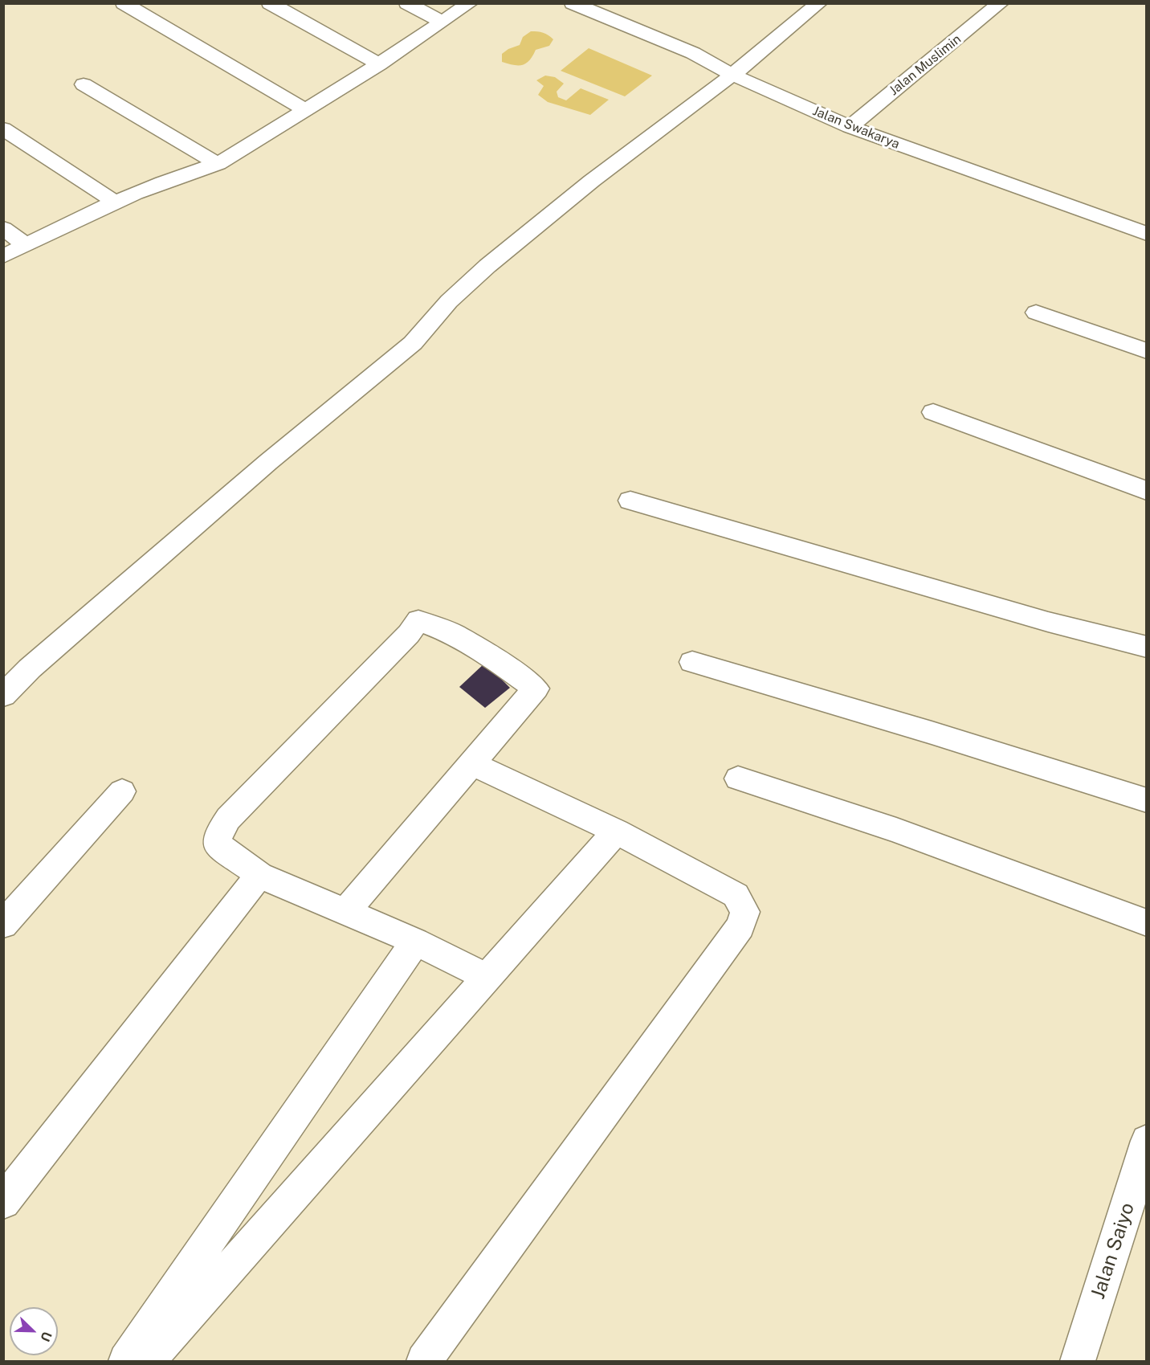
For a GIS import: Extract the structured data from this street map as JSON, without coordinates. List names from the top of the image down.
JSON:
{
  "streets": {
    "street": ["Jalan Muslimin", "Jalan Swakarya", "Jalan Saiyo"]
  },
  "crossings": [
    ["Jalan Muslimin", "Jalan Swakarya"]
  ],
  "north": "bottom right"
}
